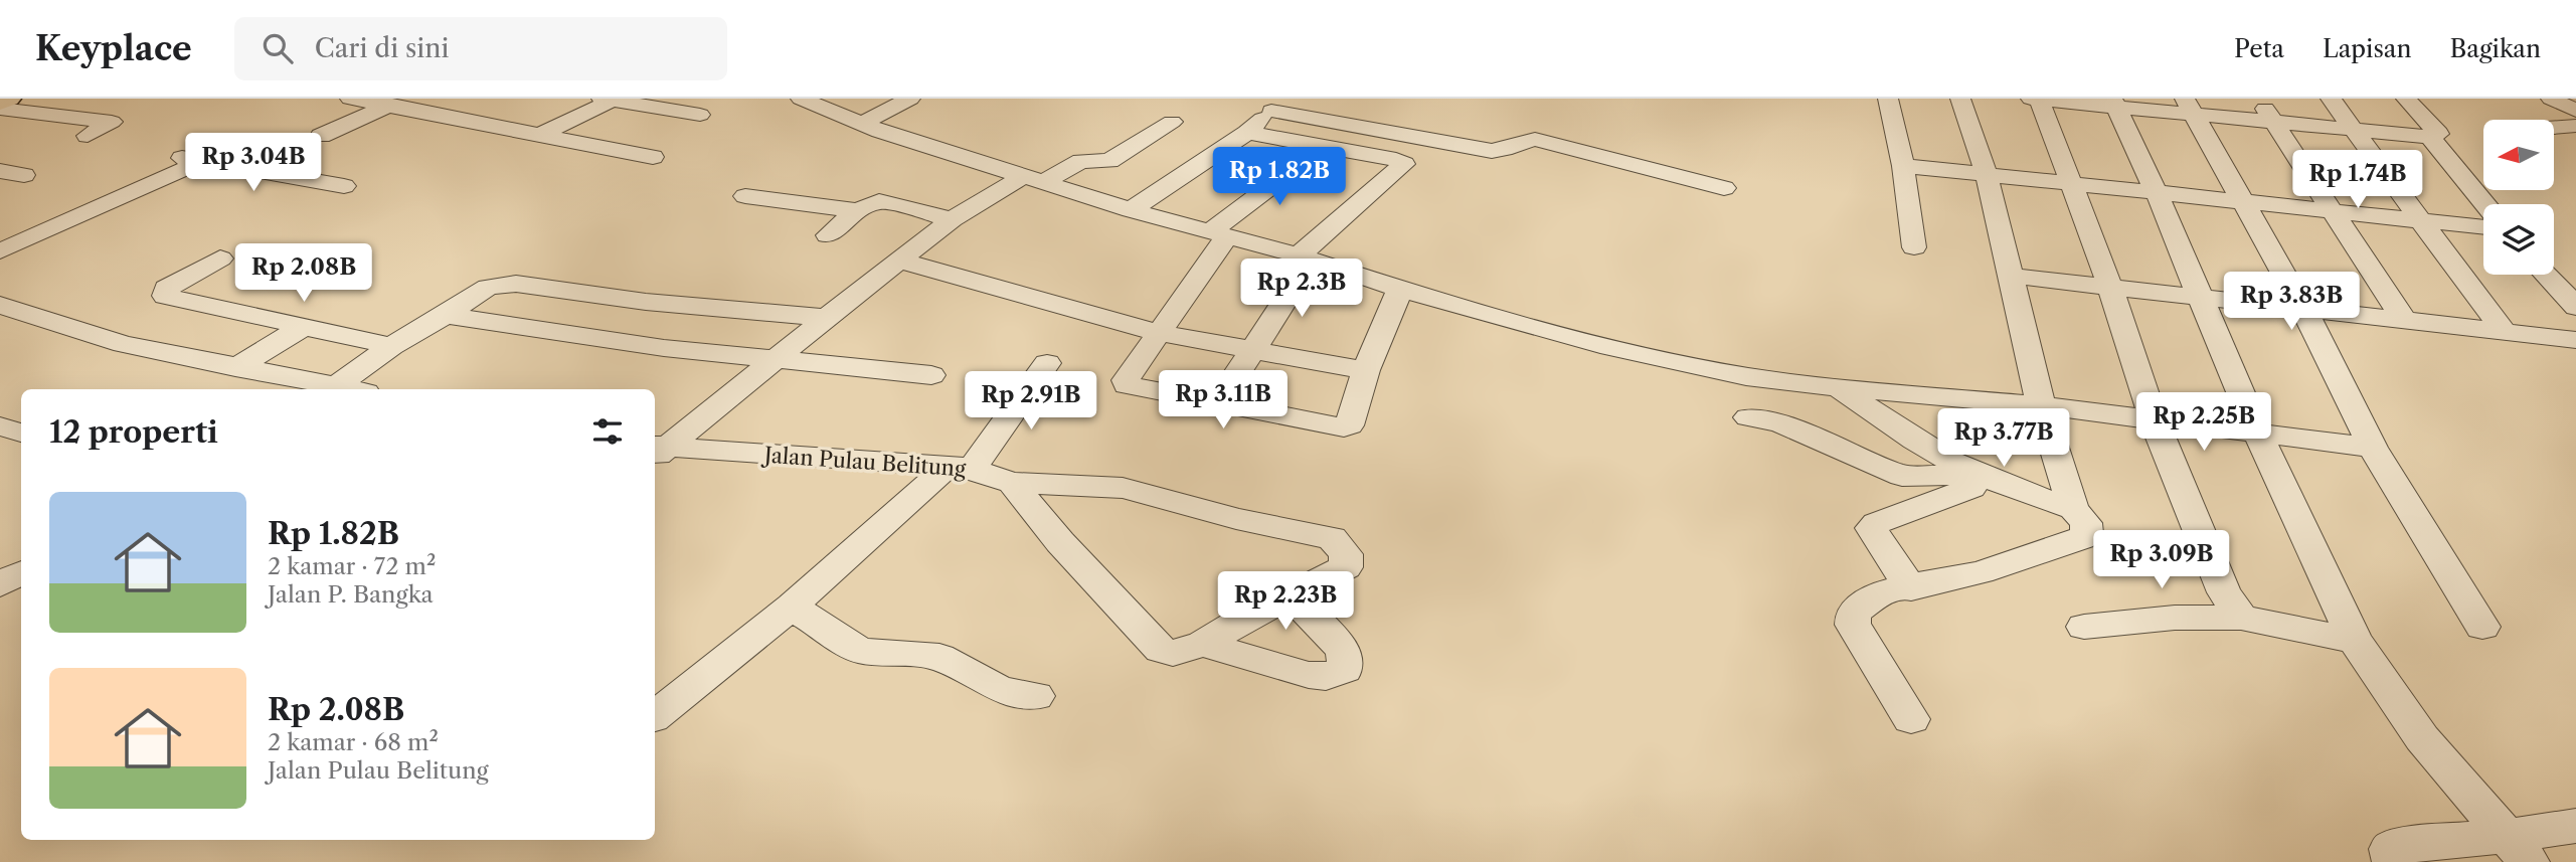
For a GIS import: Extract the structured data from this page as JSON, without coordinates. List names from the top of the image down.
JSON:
{
  "streets": {
    "street": ["Jalan Pulau Belitung"]
  },
  "north": "left",
  "page": {
    "header": "Keyplace",
    "search": "Cari di sini",
    "nav": ["Peta", "Lapisan", "Bagikan"],
    "price": [
      "Rp 3.04B",
      "Rp 1.82B",
      "Rp 1.74B",
      "Rp 2.08B",
      "Rp 2.3B",
      "Rp 3.83B",
      "Rp 3.11B",
      "Rp 2.91B",
      "Rp 2.25B",
      "Rp 3.77B",
      "Rp 3.09B",
      "Rp 2.23B"
    ],
    "heading": "12 properti",
    "list": [
      {
        "name": "Rp 1.82B",
        "note": "2 kamar · 72 m² · Jalan P. Bangka"
      },
      {
        "name": "Rp 2.08B",
        "note": "2 kamar · 68 m² · Jalan Pulau Belitung"
      }
    ]
  }
}
